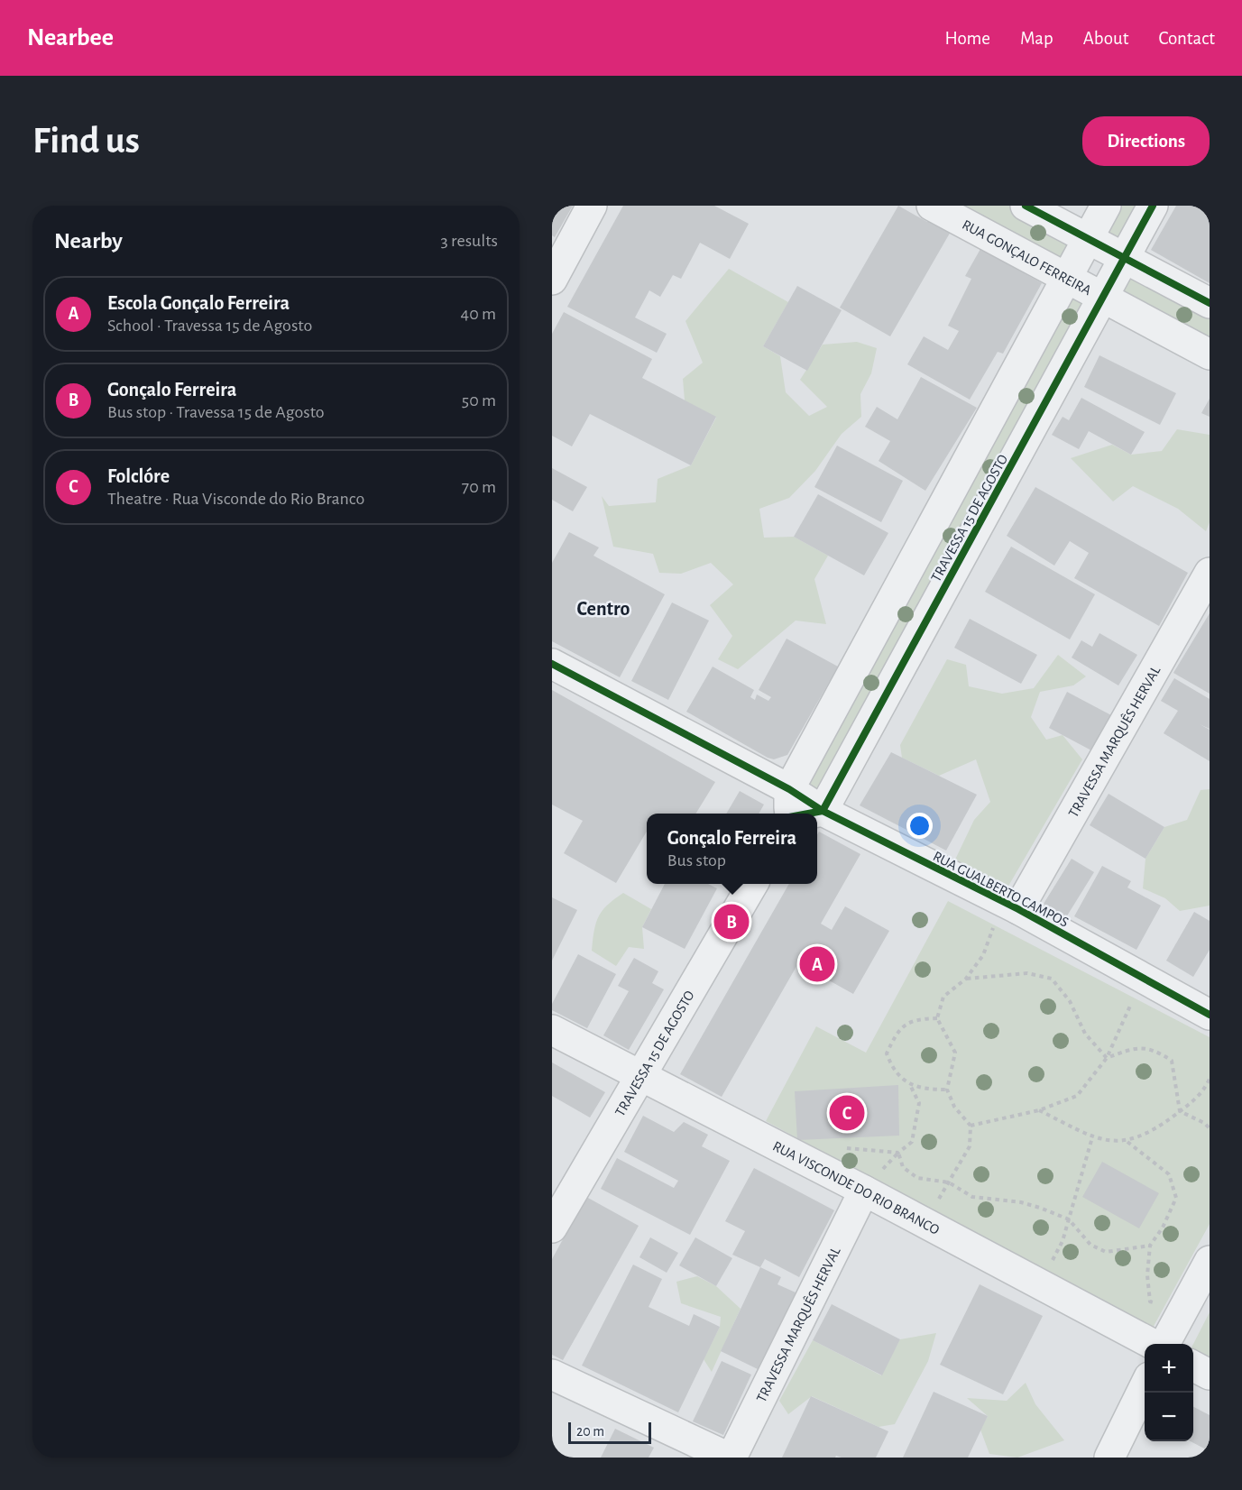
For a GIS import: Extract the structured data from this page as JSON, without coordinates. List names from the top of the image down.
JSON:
{
  "streets": {
    "street": [
      "RUA GONÇALO FERREIRA",
      "TRAVESSA 15 DE AGOSTO",
      "TRAVESSA MARQUÊS HERVAL",
      "RUA GUALBERTO CAMPOS",
      "RUA VISCONDE DO RIO BRANCO"
    ]
  },
  "crossings": [
    ["RUA GONÇALO FERREIRA", "TRAVESSA 15 DE AGOSTO"],
    ["TRAVESSA 15 DE AGOSTO", "RUA GUALBERTO CAMPOS"],
    ["TRAVESSA 15 DE AGOSTO", "RUA VISCONDE DO RIO BRANCO"],
    ["TRAVESSA MARQUÊS HERVAL", "RUA GUALBERTO CAMPOS"],
    ["TRAVESSA MARQUÊS HERVAL", "RUA VISCONDE DO RIO BRANCO"]
  ],
  "districts": ["Centro"],
  "scale_bar": "20 m",
  "page": {
    "header": "Nearbee",
    "nav": [
      "Home",
      "Map",
      "About",
      "Contact"
    ],
    "buttons": "Directions",
    "title": "Find us",
    "heading": ["Nearby", "3 results"],
    "list": [
      {
        "mark": "A",
        "name": "Escola Gonçalo Ferreira",
        "note": "School · Travessa 15 de Agosto",
        "value": "40 m"
      },
      {
        "mark": "B",
        "name": "Gonçalo Ferreira",
        "note": "Bus stop · Travessa 15 de Agosto",
        "value": "50 m"
      },
      {
        "mark": "C",
        "name": "Folclóre",
        "note": "Theatre · Rua Visconde do Rio Branco",
        "value": "70 m"
      }
    ],
    "popup": ["Gonçalo Ferreira", "Bus stop"],
    "pins": ["B", "A", "C"],
    "map_buttons": ["+", "−"],
    "scale": "20 m"
  }
}
